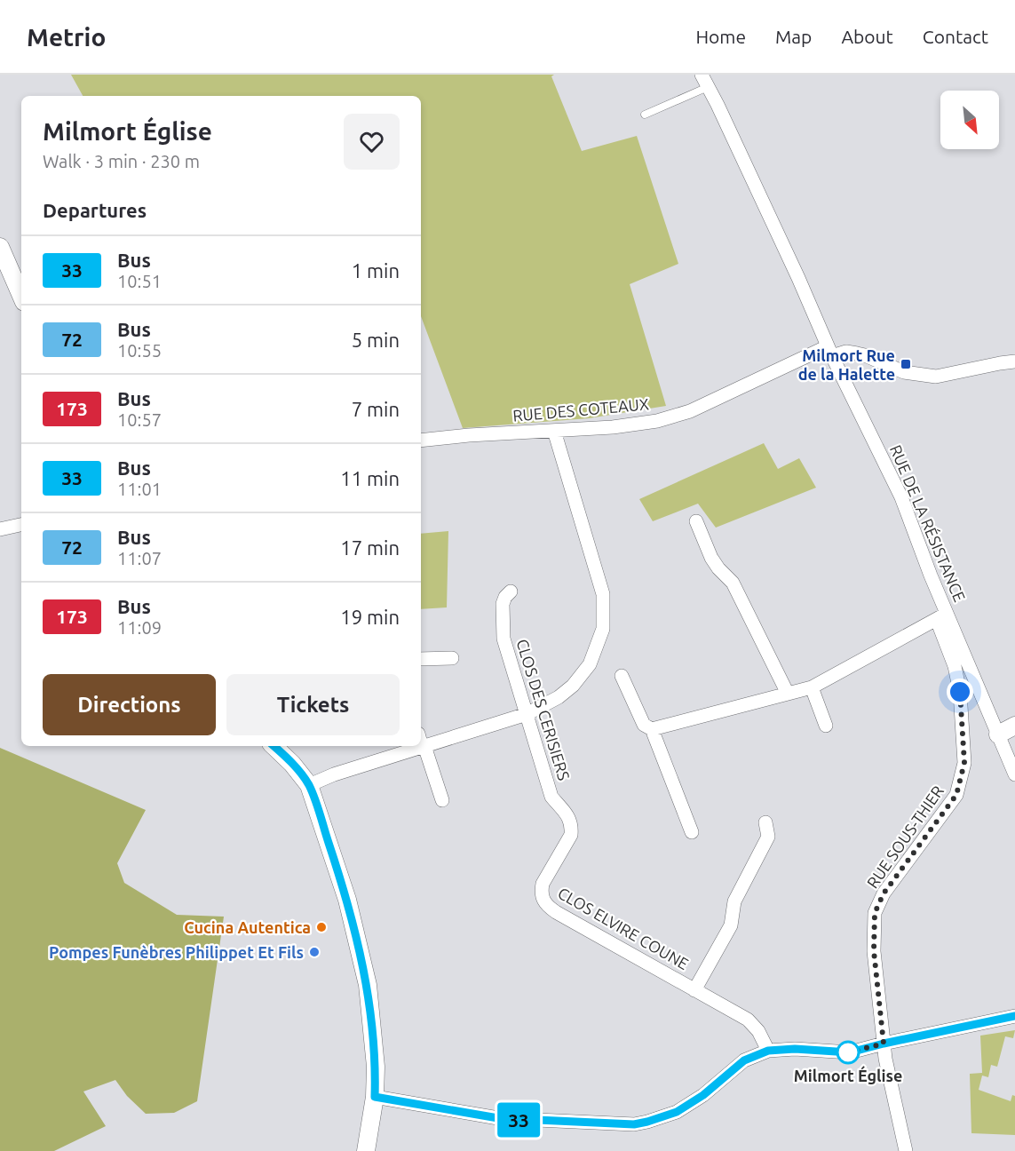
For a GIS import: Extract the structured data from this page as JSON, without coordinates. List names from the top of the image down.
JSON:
{
  "streets": {
    "street": [
      "RUE DES COTEAUX",
      "RUE DE LA RÉSISTANCE",
      "CLOS DES CERISIERS",
      "RUE SOUS-THIER",
      "CLOS ELVIRE COUNE"
    ]
  },
  "crossings": [
    ["RUE DES COTEAUX", "RUE DE LA RÉSISTANCE"],
    ["RUE DE LA RÉSISTANCE", "RUE SOUS-THIER"],
    ["CLOS DES CERISIERS", "CLOS ELVIRE COUNE"]
  ],
  "places": {
    "transit": ["Milmort Rue de la Halette"],
    "other": ["Cucina Autentica", "Pompes Funèbres Philippet Et Fils", "Milmort Église"]
  },
  "lines": ["bus line 33"],
  "north": "bottom right",
  "page": {
    "header": "Metrio",
    "nav": [
      "Home",
      "Map",
      "About",
      "Contact"
    ],
    "on_map": "33",
    "heading": [
      ["Milmort Église", "Walk · 3 min · 230 m"],
      "Departures"
    ],
    "list": [
      {
        "mark": "33",
        "name": "Bus",
        "note": "10:51",
        "value": "1 min"
      },
      {
        "mark": "72",
        "name": "Bus",
        "note": "10:55",
        "value": "5 min"
      },
      {
        "mark": "173",
        "name": "Bus",
        "note": "10:57",
        "value": "7 min"
      },
      {
        "mark": "33",
        "name": "Bus",
        "note": "11:01",
        "value": "11 min"
      },
      {
        "mark": "72",
        "name": "Bus",
        "note": "11:07",
        "value": "17 min"
      },
      {
        "mark": "173",
        "name": "Bus",
        "note": "11:09",
        "value": "19 min"
      }
    ],
    "buttons": ["Directions", "Tickets"]
  }
}
